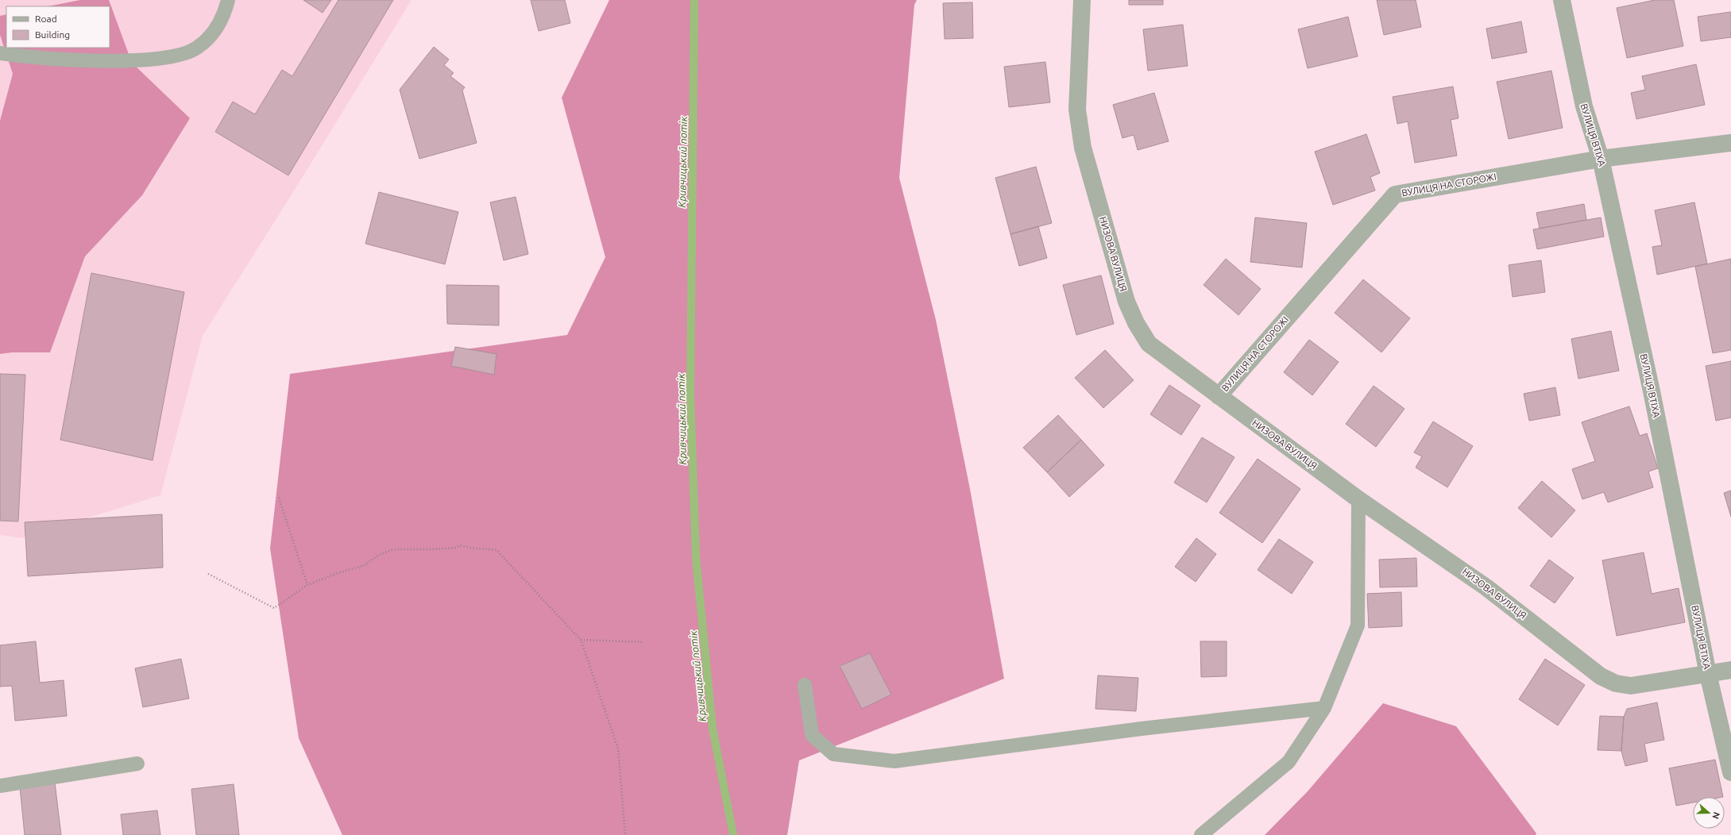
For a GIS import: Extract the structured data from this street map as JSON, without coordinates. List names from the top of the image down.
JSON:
{
  "streets": {
    "street": ["ВУЛИЦЯ ВТІХА", "ВУЛИЦЯ НА СТОРОЖІ", "НИЗОВА ВУЛИЦЯ"]
  },
  "crossings": [
    ["ВУЛИЦЯ ВТІХА", "ВУЛИЦЯ НА СТОРОЖІ"],
    ["ВУЛИЦЯ ВТІХА", "НИЗОВА ВУЛИЦЯ"],
    ["ВУЛИЦЯ НА СТОРОЖІ", "НИЗОВА ВУЛИЦЯ"]
  ],
  "water": ["Кривчицький потік"],
  "legend": ["Road", "Building"],
  "north": "right"
}
